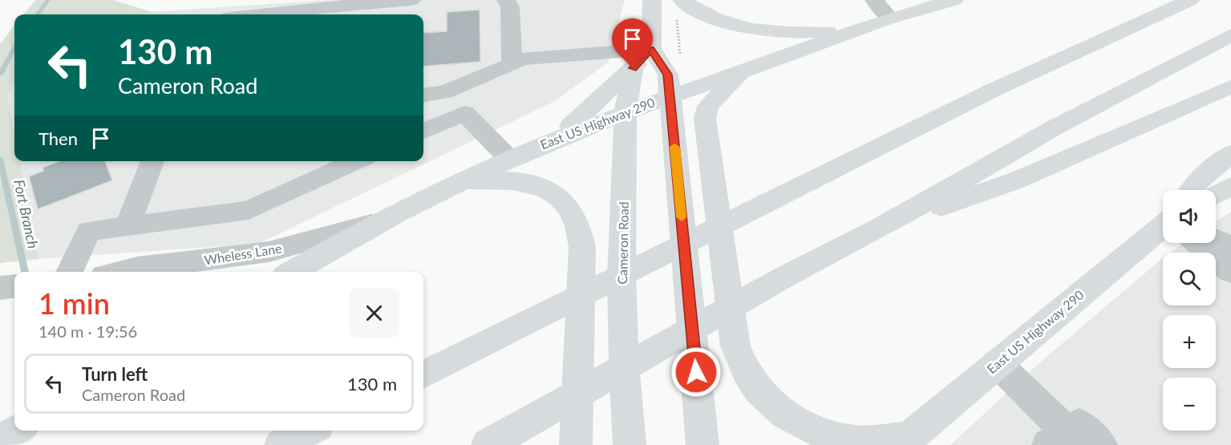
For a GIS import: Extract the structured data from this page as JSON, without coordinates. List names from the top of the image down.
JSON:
{
  "streets": {
    "main road": ["East US Highway 290", "Cameron Road"],
    "street": ["Wheless Lane"]
  },
  "crossings": [
    ["East US Highway 290", "Cameron Road"],
    ["East US Highway 290", "Wheless Lane"]
  ],
  "water": ["Fort Branch"],
  "page": {
    "turn": ["130 m", "Cameron Road"],
    "then": "Then",
    "map_buttons": ["+", "−"],
    "heading": ["1 min", "140 m · 19:56"],
    "list": [
      {
        "name": "Turn left",
        "note": "Cameron Road",
        "value": "130 m"
      }
    ]
  }
}
